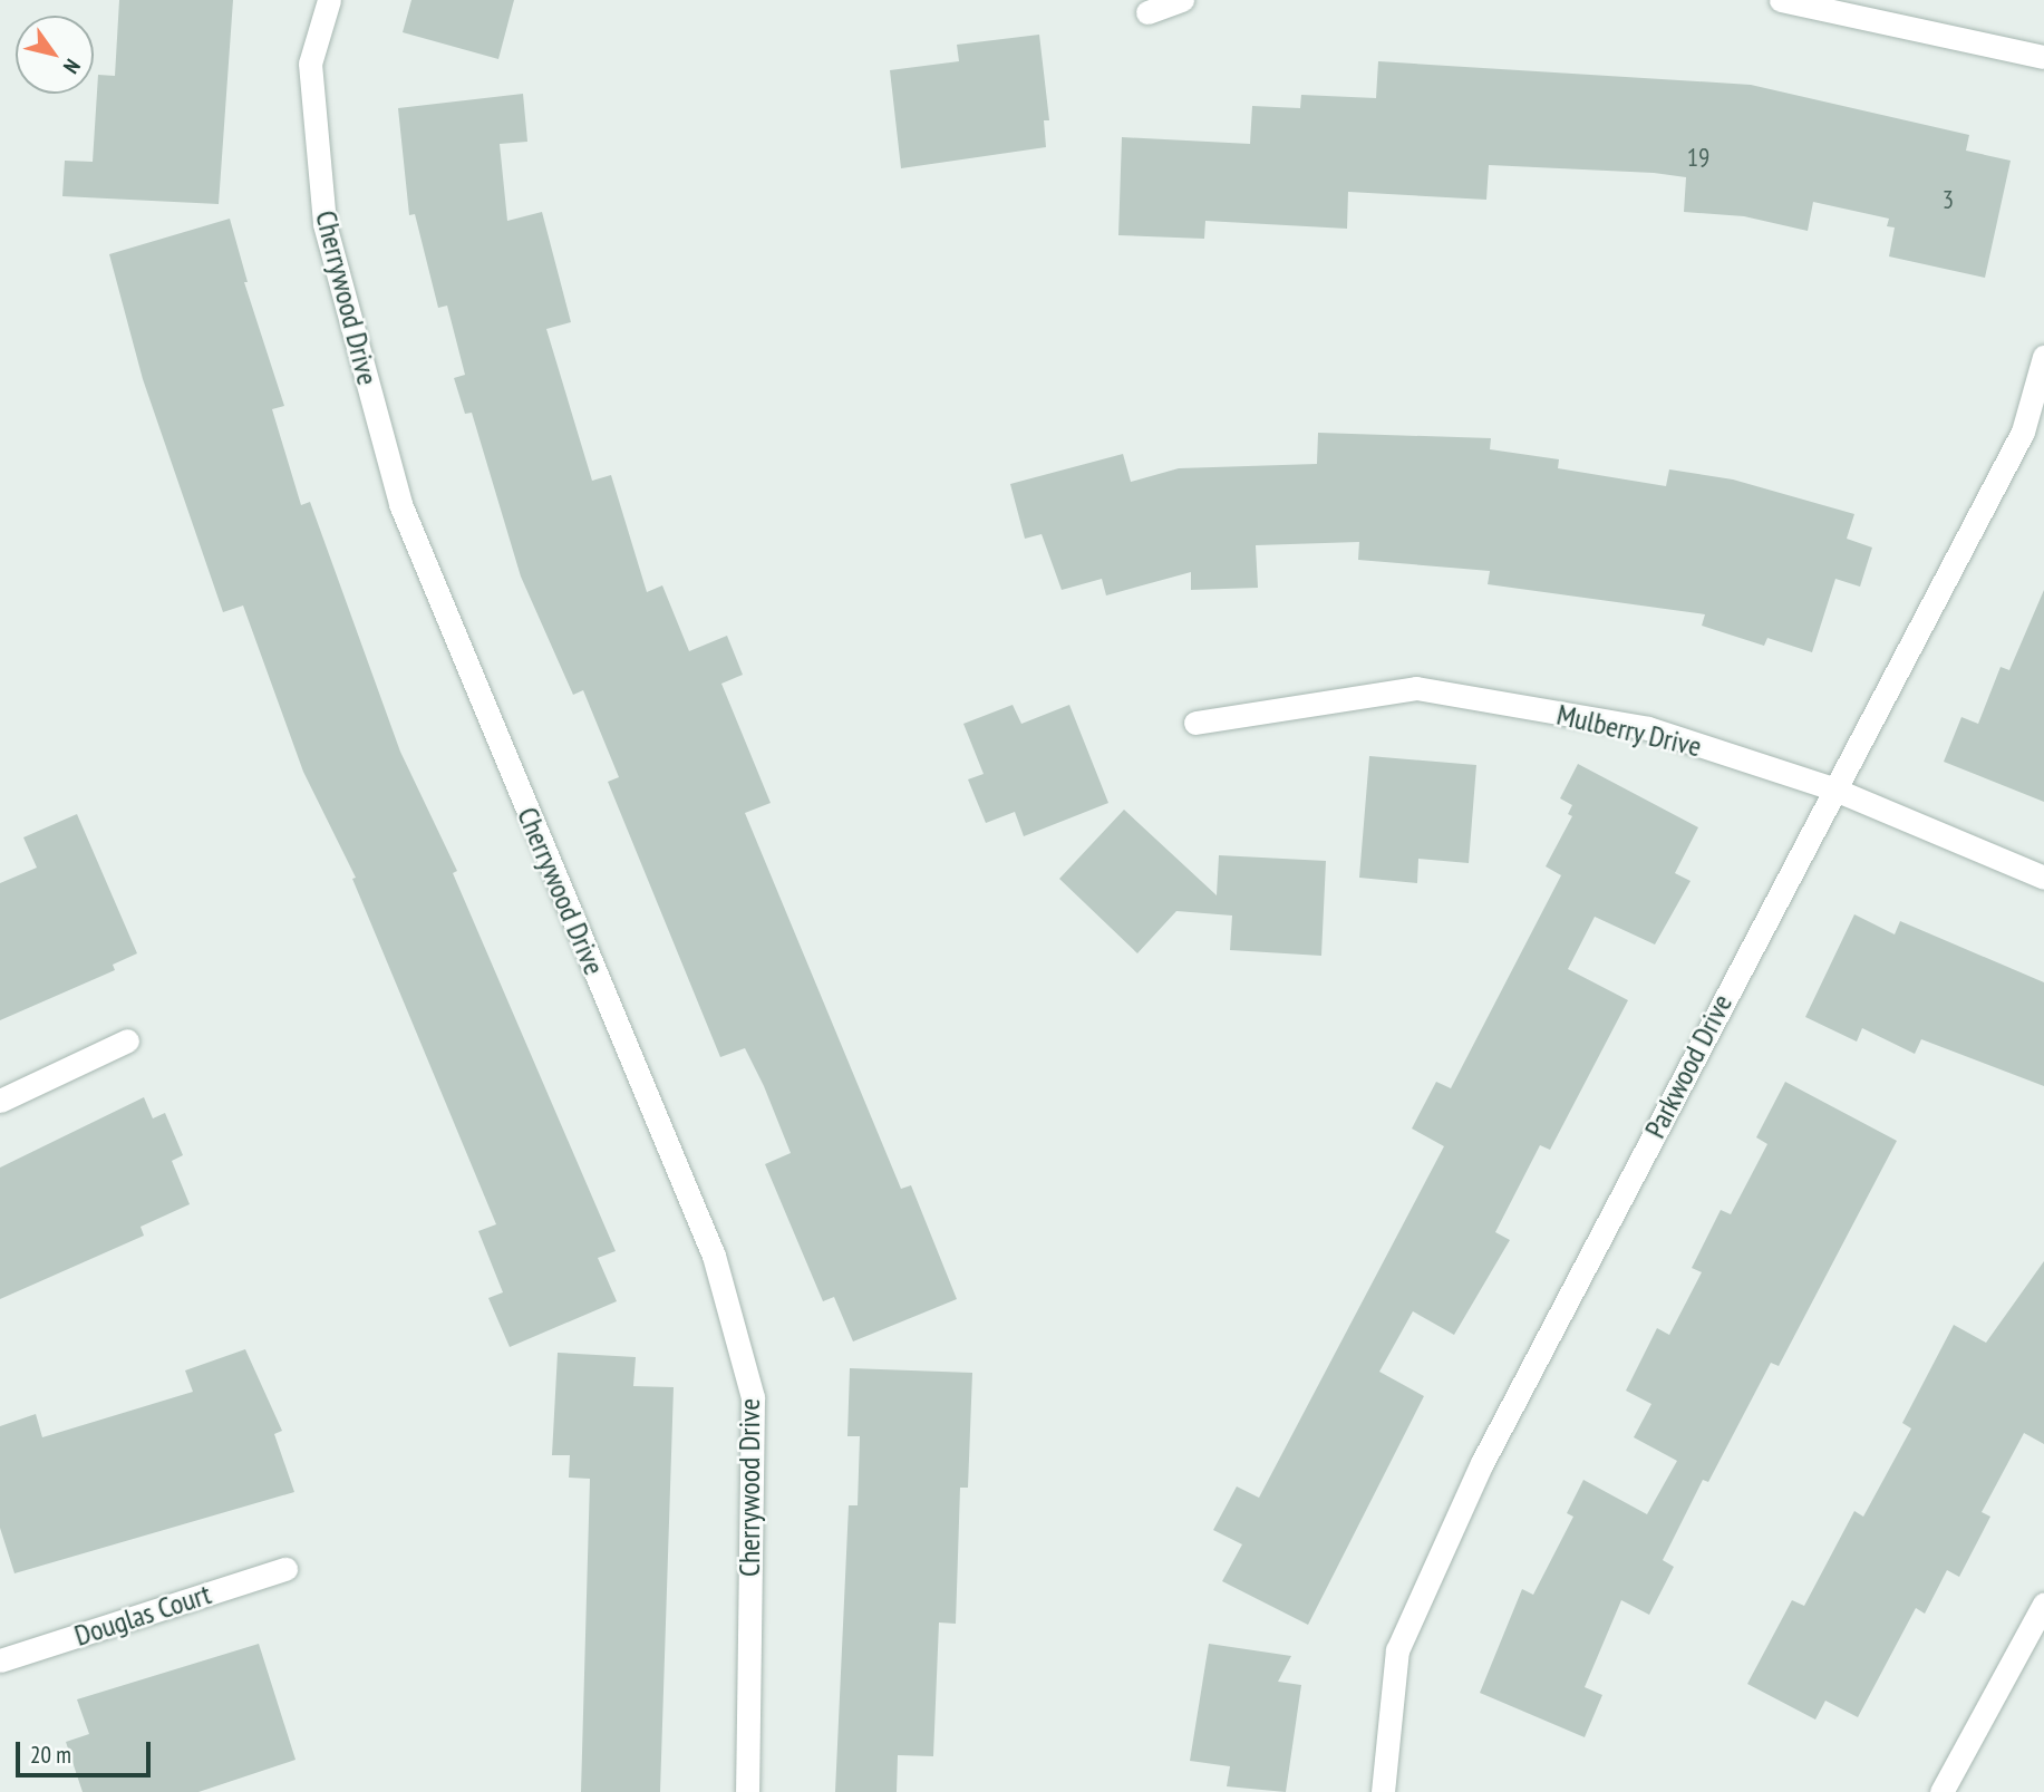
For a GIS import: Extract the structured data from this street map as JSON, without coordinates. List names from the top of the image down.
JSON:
{
  "streets": {
    "street": [
      "Cherrywood Drive",
      "Mulberry Drive",
      "Parkwood Drive",
      "Douglas Court"
    ]
  },
  "crossings": [
    ["Mulberry Drive", "Parkwood Drive"]
  ],
  "house_numbers": ["19", "3"],
  "scale_bar": "20 m",
  "north": "bottom right"
}
